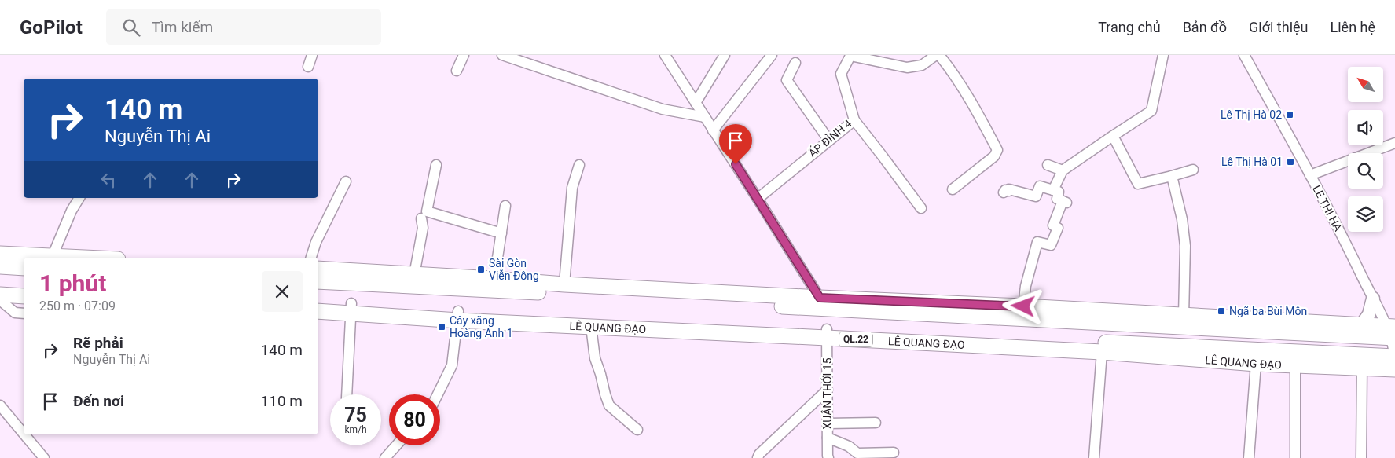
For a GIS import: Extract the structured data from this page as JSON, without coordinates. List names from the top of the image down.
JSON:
{
  "streets": {
    "highway": ["LÊ QUANG ĐẠO", "QL.22"],
    "street": ["ẤP ĐÌNH 4", "LE THI HA", "XUÂN THỚI 15"]
  },
  "crossings": [
    ["LE THI HA", "LÊ QUANG ĐẠO"],
    ["LÊ QUANG ĐẠO", "XUÂN THỚI 15"]
  ],
  "places": {
    "transit": [
      "Lê Thị Hà 02",
      "Lê Thị Hà 01",
      "Sài Gòn Viễn Đông",
      "Ngã ba Bùi Môn",
      "Cây xăng Hoàng Anh 1"
    ]
  },
  "north": "top left",
  "page": {
    "header": "GoPilot",
    "search": "Tìm kiếm",
    "nav": [
      "Trang chủ",
      "Bản đồ",
      "Giới thiệu",
      "Liên hệ"
    ],
    "turn": ["140 m", "Nguyễn Thị Ai"],
    "heading": ["1 phút", "250 m · 07:09"],
    "list": [
      {
        "name": "Rẽ phải",
        "note": "Nguyễn Thị Ai",
        "value": "140 m"
      },
      {
        "name": "Đến nơi",
        "value": "110 m"
      }
    ],
    "speed": "75 km/h",
    "limit": "80"
  }
}
